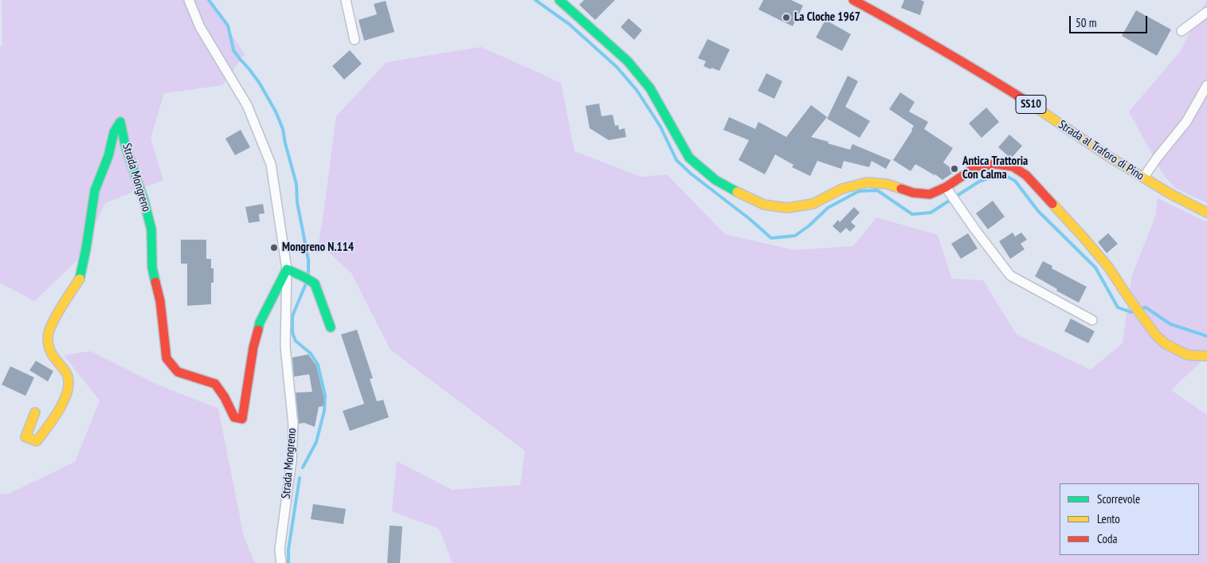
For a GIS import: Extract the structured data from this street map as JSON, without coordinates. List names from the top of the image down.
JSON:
{
  "streets": {
    "street": ["SS10", "Strada al Traforo di Pino", "Strada Mongreno"]
  },
  "places": ["La Cloche 1967", "Antica Trattoria Con Calma", "Mongreno N.114"],
  "legend": ["Scorrevole", "Lento", "Coda"],
  "scale_bar": "50 m"
}
